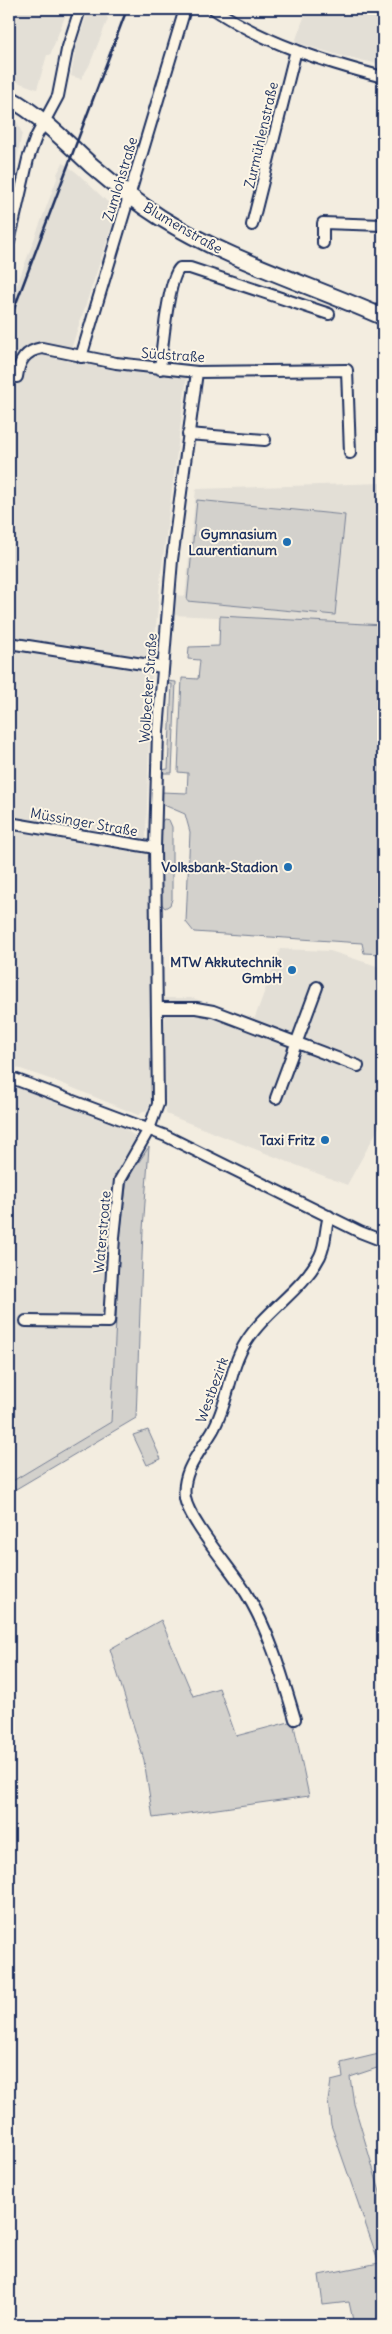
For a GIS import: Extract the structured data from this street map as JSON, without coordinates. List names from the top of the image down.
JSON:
{
  "streets": {
    "street": [
      "Zurmühlenstraße",
      "Zumlohstraße",
      "Blumenstraße",
      "Südstraße",
      "Wolbecker Straße",
      "Müssinger Straße",
      "Waterstroate",
      "Westbezirk"
    ]
  },
  "crossings": [
    ["Zumlohstraße", "Blumenstraße"],
    ["Zumlohstraße", "Südstraße"],
    ["Südstraße", "Wolbecker Straße"],
    ["Wolbecker Straße", "Müssinger Straße"],
    ["Wolbecker Straße", "Waterstroate"]
  ],
  "places": [
    "Gymnasium Laurentianum",
    "Volksbank-Stadion",
    "MTW Akkutechnik GmbH",
    "Taxi Fritz"
  ]
}
